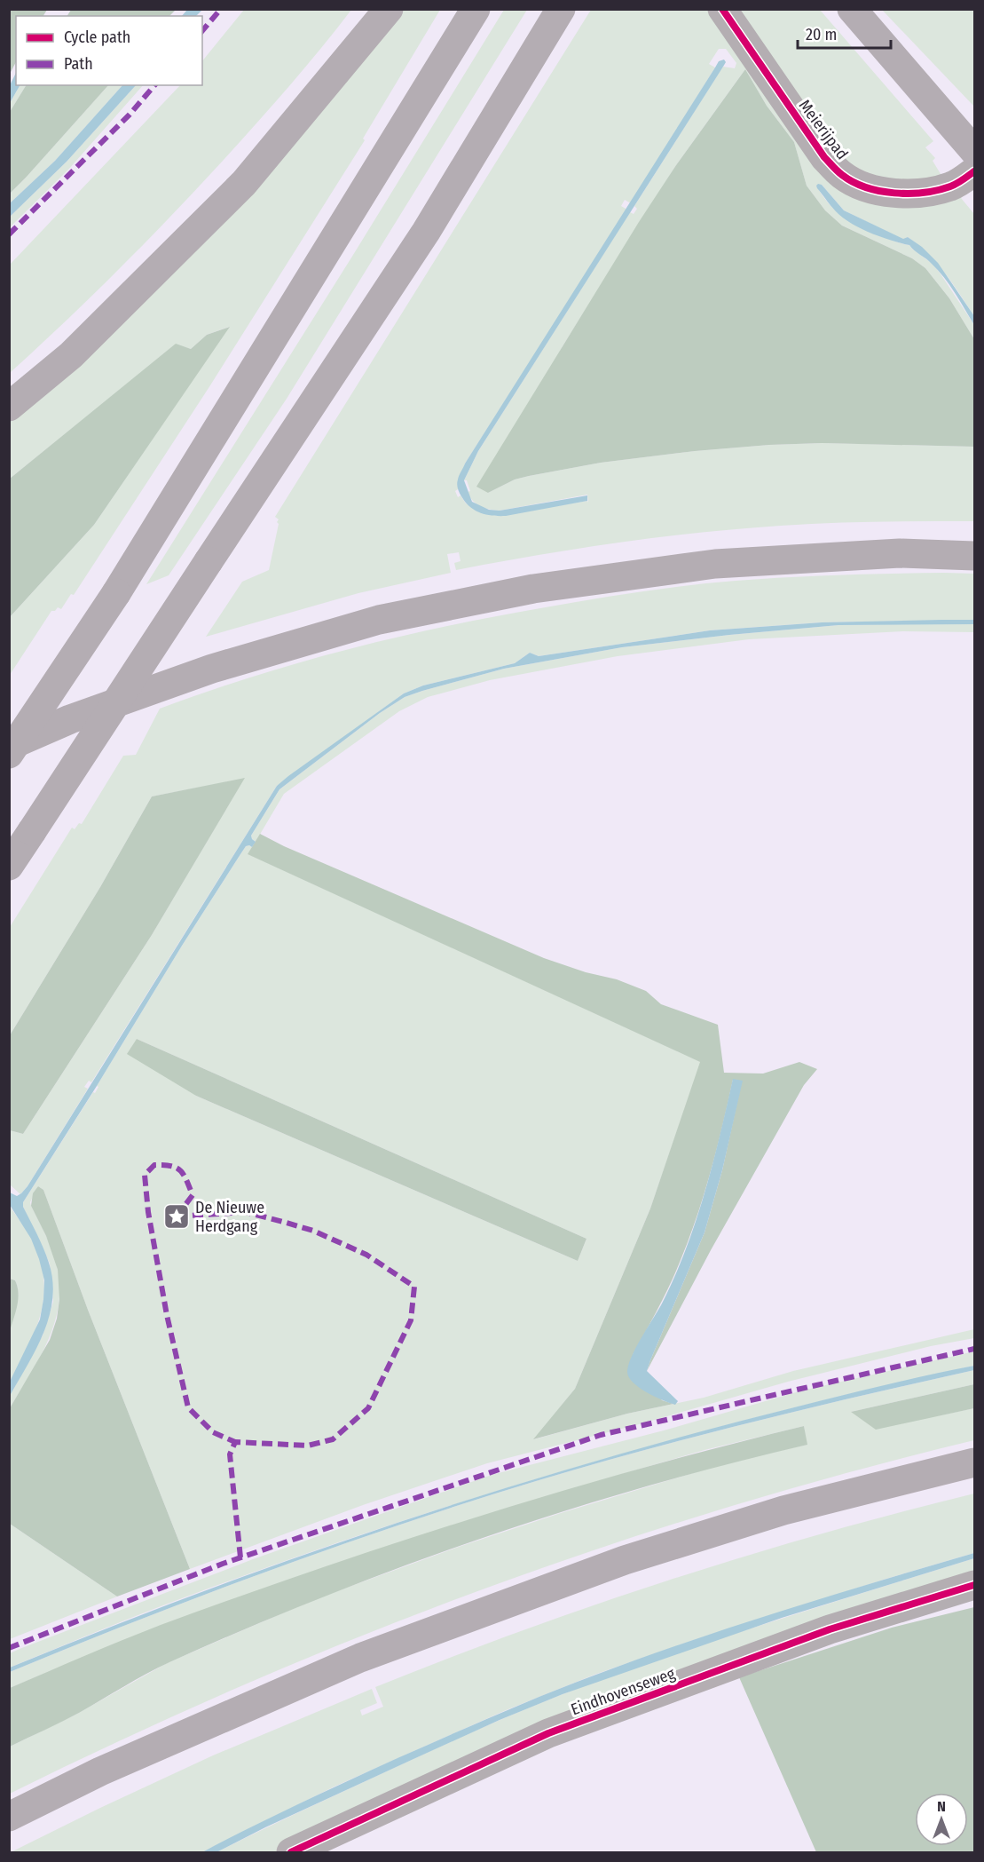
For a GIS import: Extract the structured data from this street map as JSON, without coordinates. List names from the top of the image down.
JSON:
{
  "streets": {
    "street": ["Meierijpad", "Eindhovenseweg"]
  },
  "places": {
    "place": ["De Nieuwe Herdgang"]
  },
  "legend": ["Cycle path", "Path"],
  "scale_bar": "20 m",
  "north": "top"
}
